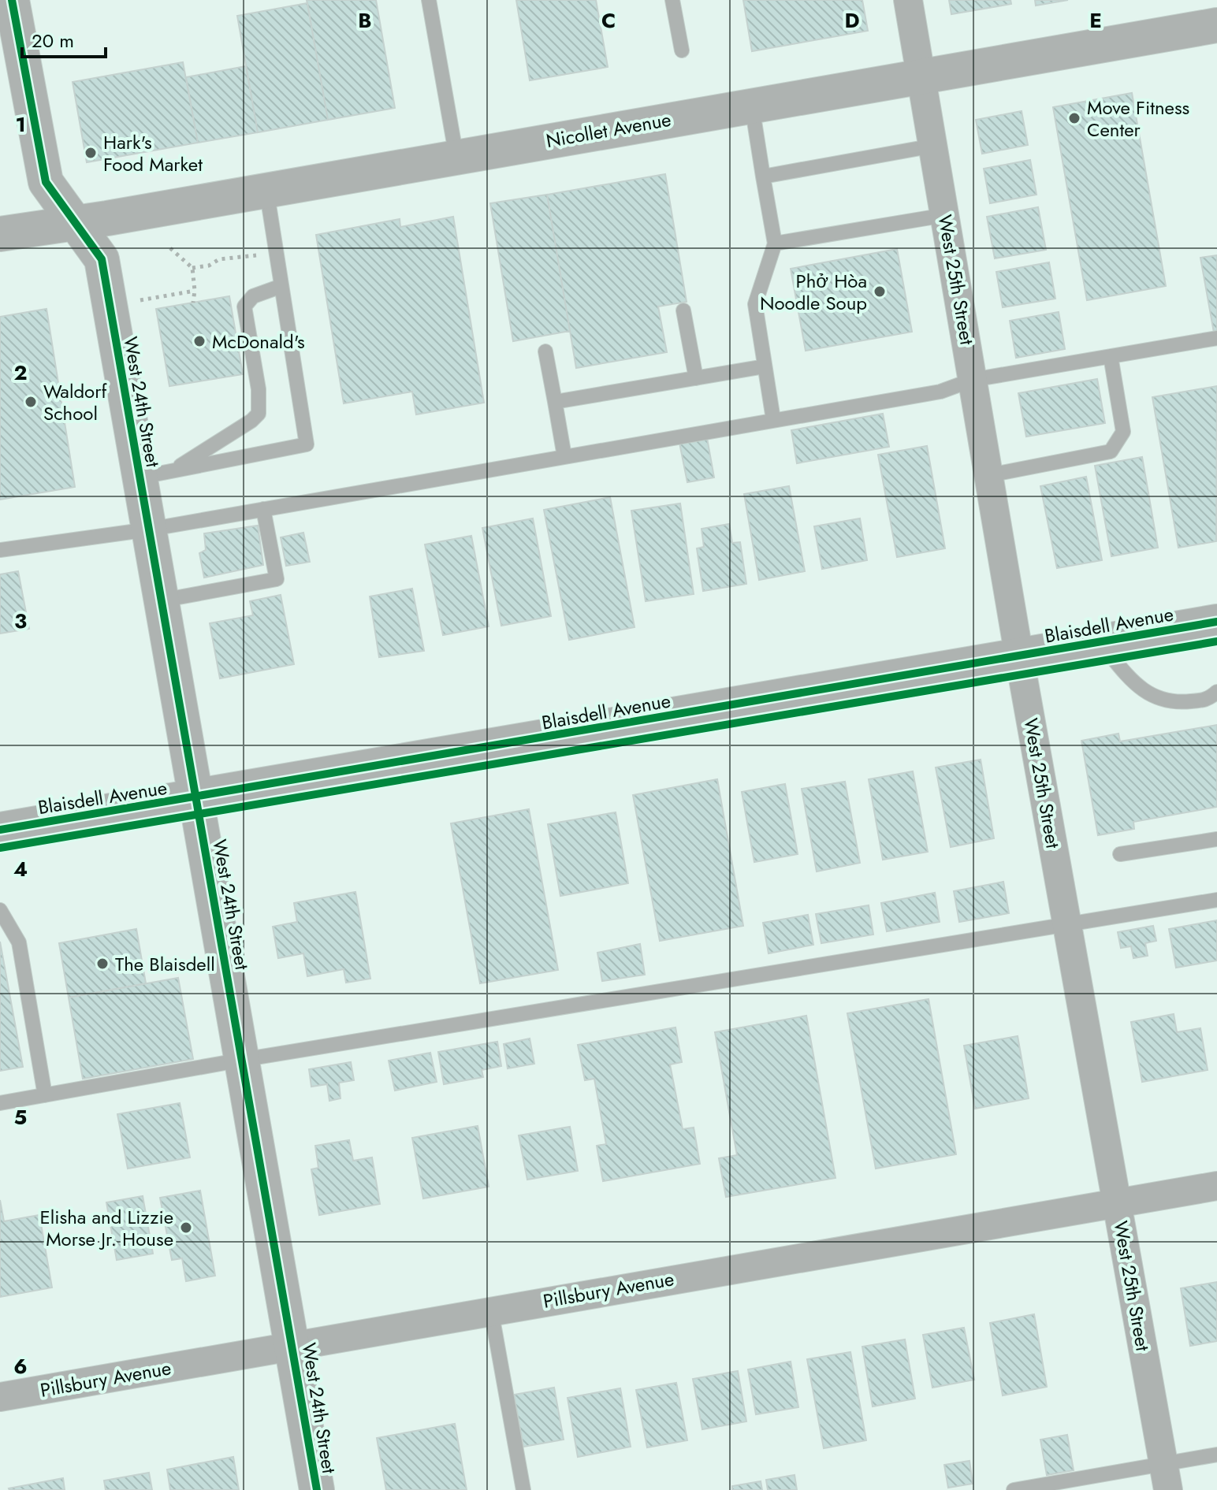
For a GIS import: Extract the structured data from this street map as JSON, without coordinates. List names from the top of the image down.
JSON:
{
  "streets": {
    "street": [
      "Nicollet Avenue",
      "West 25th Street",
      "West 24th Street",
      "Blaisdell Avenue",
      "Pillsbury Avenue"
    ]
  },
  "crossings": [
    ["Nicollet Avenue", "West 25th Street"],
    ["Nicollet Avenue", "West 24th Street"],
    ["West 25th Street", "Blaisdell Avenue"],
    ["West 25th Street", "Pillsbury Avenue"],
    ["West 24th Street", "Blaisdell Avenue"],
    ["West 24th Street", "Pillsbury Avenue"]
  ],
  "places": [
    "Move Fitness Center",
    "Hark's Food Market",
    "Phở Hòa Noodle Soup",
    "McDonald's",
    "Waldorf School",
    "The Blaisdell",
    "Elisha and Lizzie Morse Jr. House"
  ],
  "scale_bar": "20 m",
  "grid": {
    "columns": [
      "B",
      "C",
      "D",
      "E"
    ],
    "rows": [
      "1",
      "2",
      "3",
      "4",
      "5",
      "6"
    ]
  }
}
